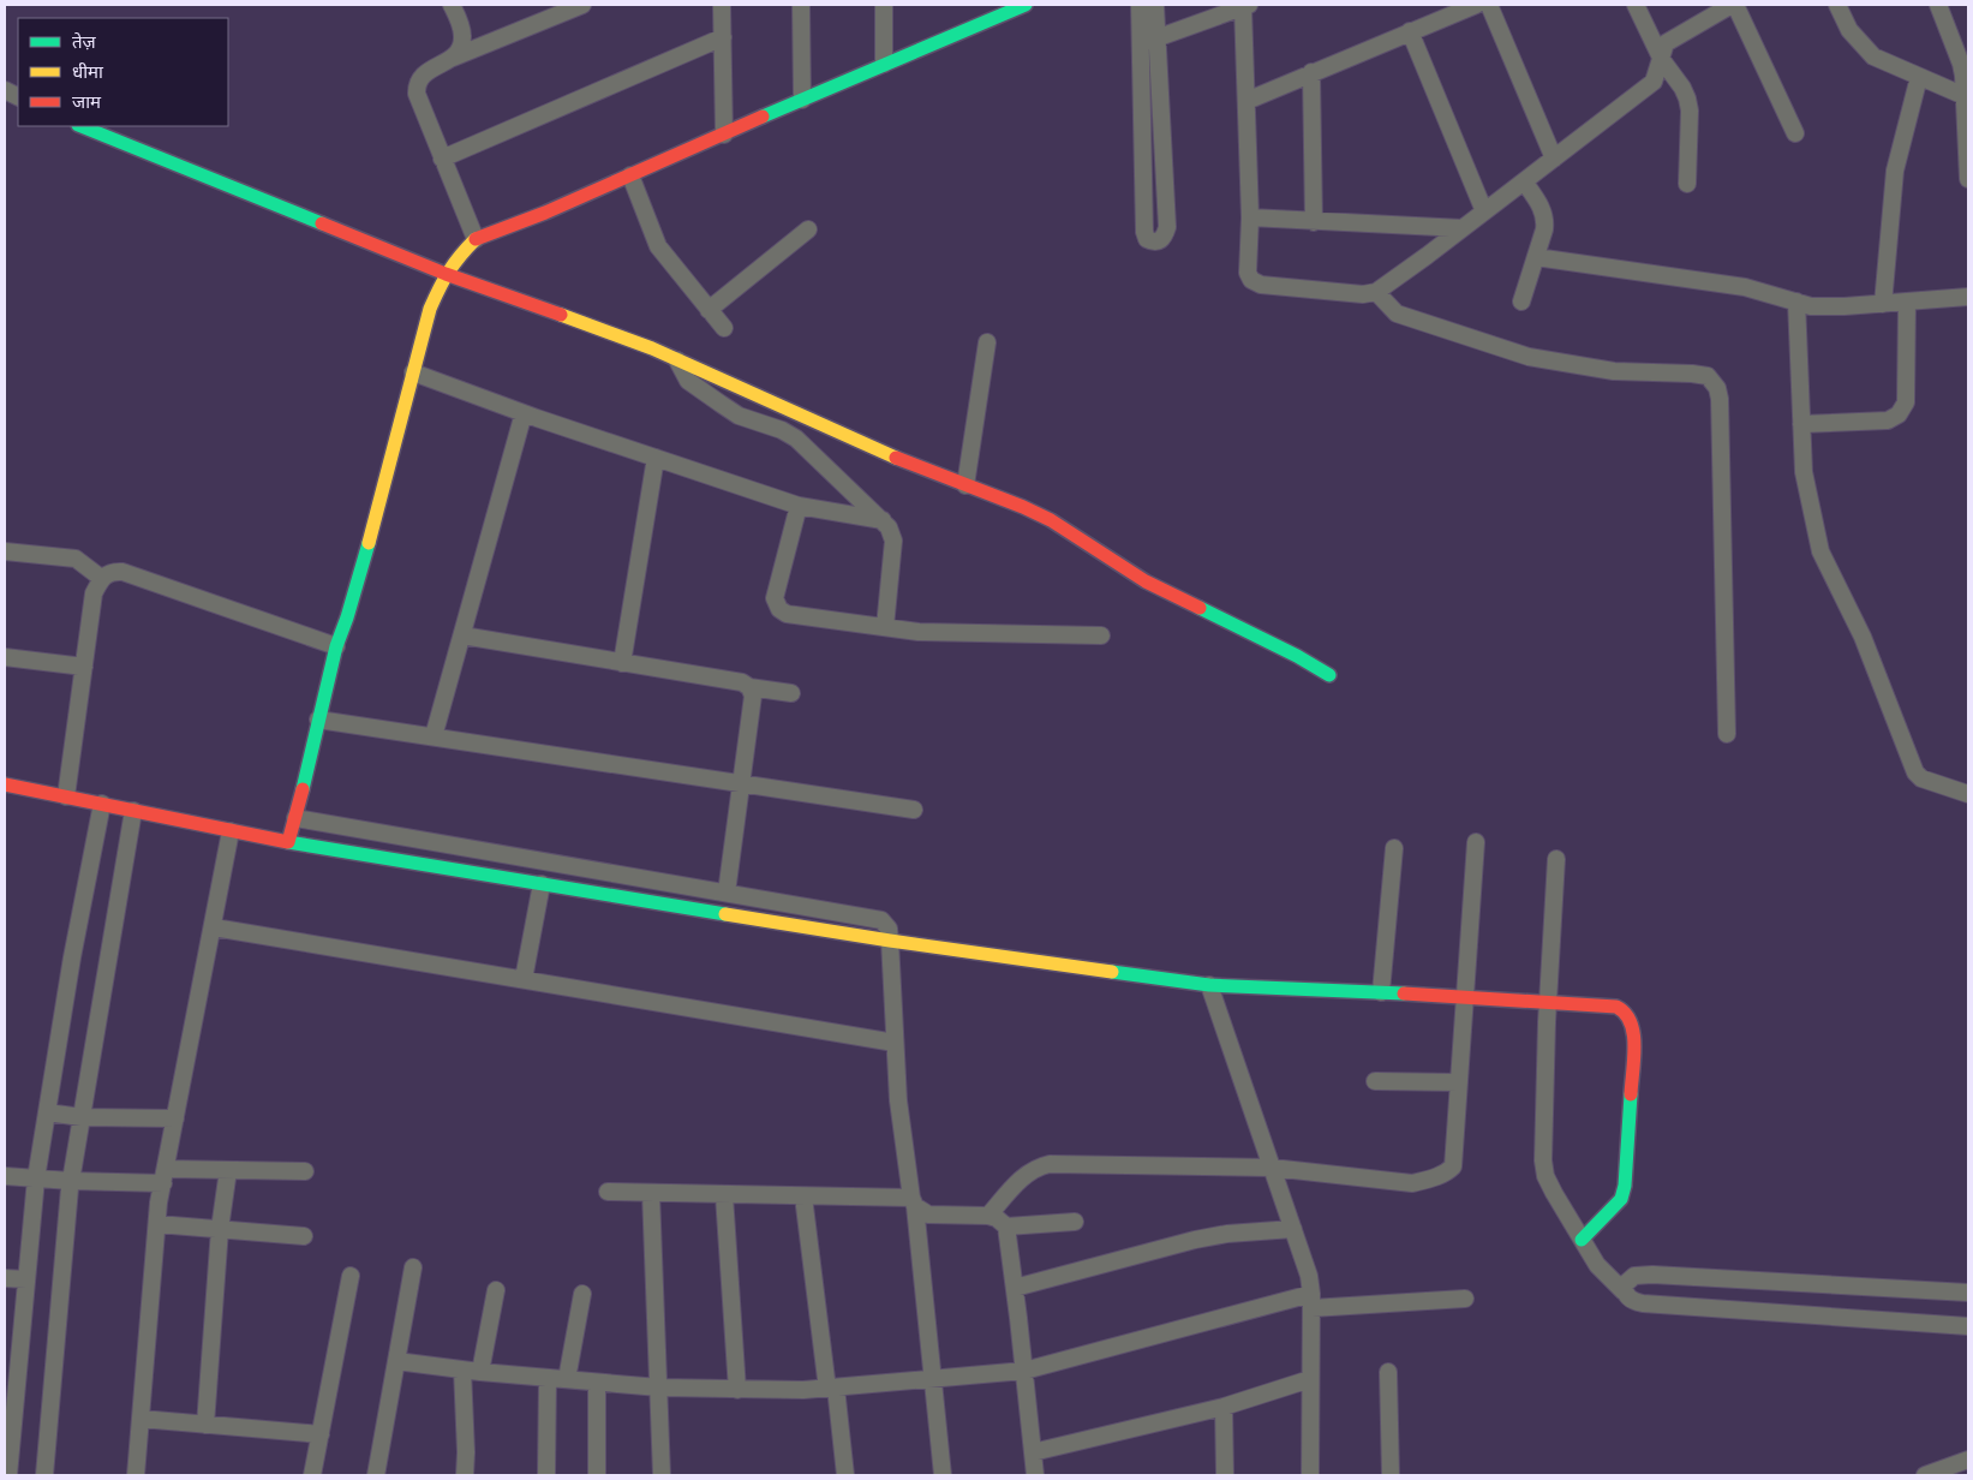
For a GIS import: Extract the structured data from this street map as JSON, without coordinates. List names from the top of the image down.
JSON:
{
  "legend": ["तेज़", "धीमा", "जाम"]
}
